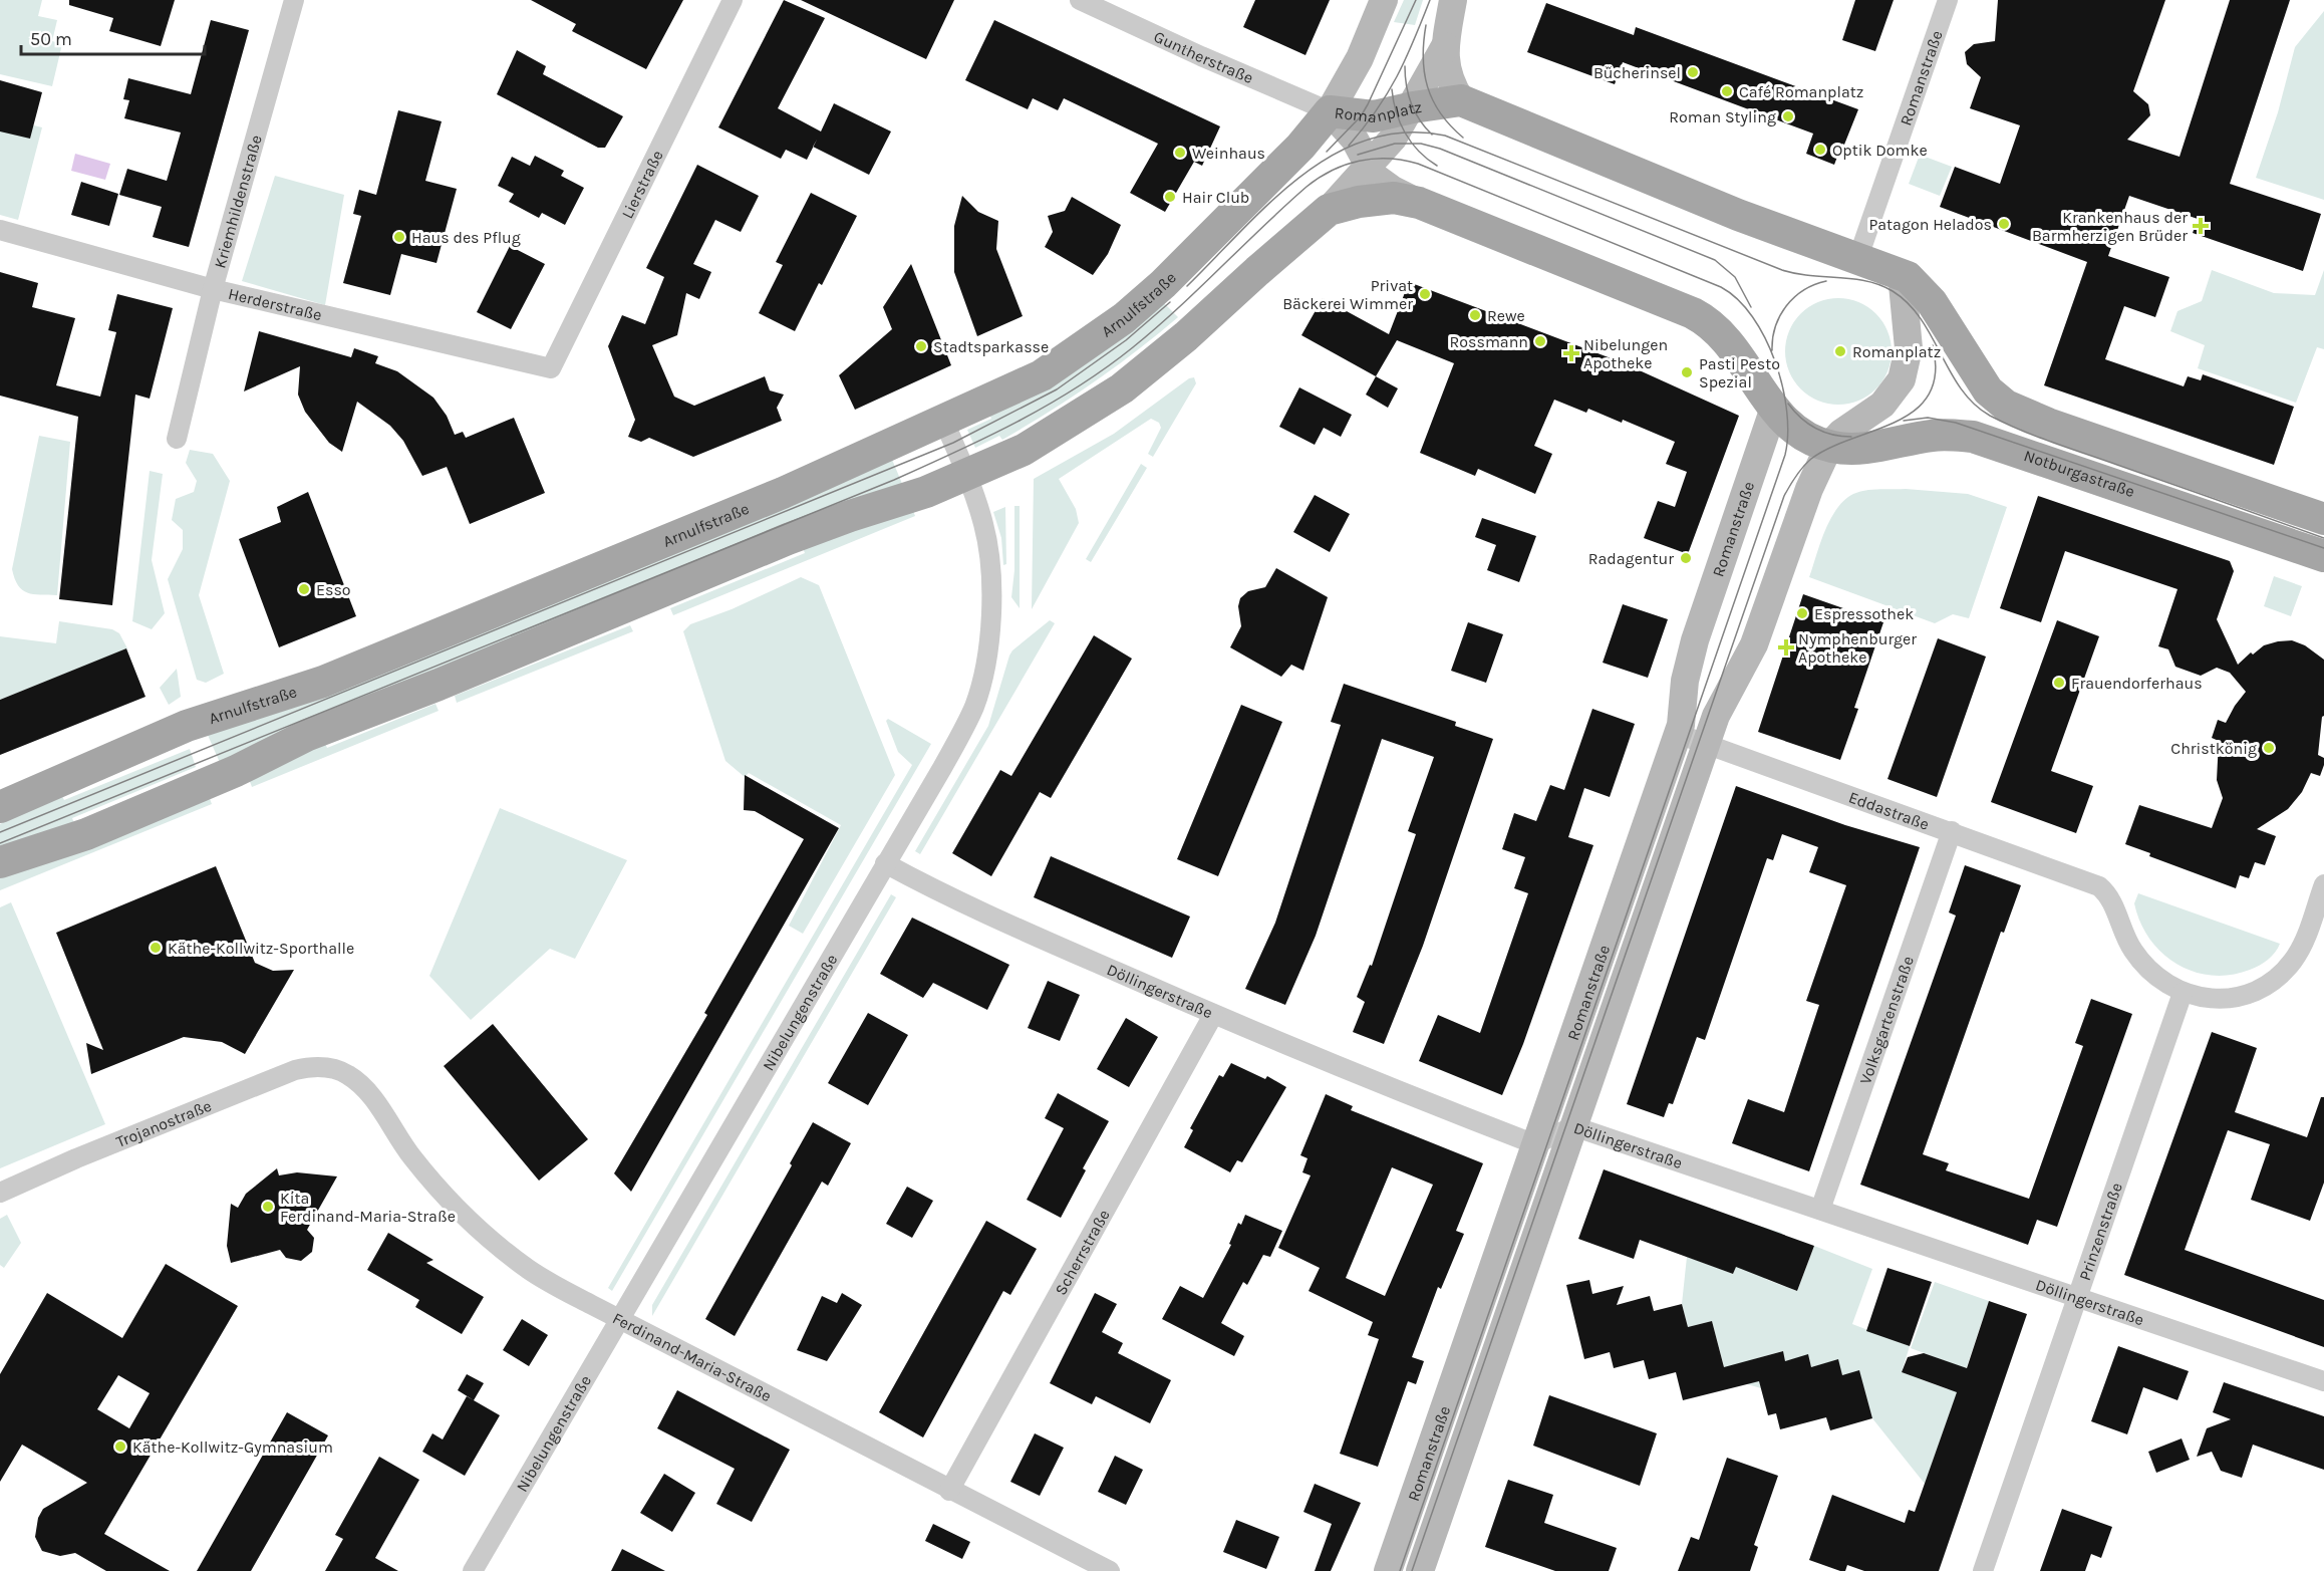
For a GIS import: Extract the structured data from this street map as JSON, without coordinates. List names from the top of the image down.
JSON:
{
  "streets": {
    "main road": [
      "Romanstraße",
      "Romanplatz",
      "Arnulfstraße",
      "Notburgastraße"
    ],
    "street": [
      "Guntherstraße",
      "Lierstraße",
      "Kriemhildenstraße",
      "Herderstraße",
      "Eddastraße",
      "Döllingerstraße",
      "Nibelungenstraße",
      "Volksgartenstraße",
      "Trojanostraße",
      "Prinzenstraße",
      "Scherrstraße",
      "Ferdinand-Maria-Straße"
    ]
  },
  "crossings": [
    ["Guntherstraße", "Romanplatz"],
    ["Guntherstraße", "Arnulfstraße"],
    ["Romanstraße", "Romanplatz"],
    ["Romanstraße", "Notburgastraße"],
    ["Romanstraße", "Eddastraße"],
    ["Romanstraße", "Döllingerstraße"],
    ["Romanplatz", "Arnulfstraße"],
    ["Romanplatz", "Notburgastraße"],
    ["Lierstraße", "Herderstraße"],
    ["Kriemhildenstraße", "Herderstraße"],
    ["Arnulfstraße", "Nibelungenstraße"],
    ["Eddastraße", "Volksgartenstraße"],
    ["Eddastraße", "Prinzenstraße"],
    ["Döllingerstraße", "Nibelungenstraße"],
    ["Döllingerstraße", "Volksgartenstraße"],
    ["Döllingerstraße", "Prinzenstraße"],
    ["Döllingerstraße", "Scherrstraße"],
    ["Nibelungenstraße", "Ferdinand-Maria-Straße"],
    ["Trojanostraße", "Ferdinand-Maria-Straße"],
    ["Scherrstraße", "Ferdinand-Maria-Straße"]
  ],
  "places": {
    "other": [
      "Bücherinsel",
      "Café Romanplatz",
      "Roman Styling",
      "Optik Domke",
      "Weinhaus",
      "Hair Club",
      "Patagon Helados",
      "Haus des Pflug",
      "Privat Bäckerei Wimmer",
      "Rewe",
      "Rossmann",
      "Stadtsparkasse",
      "Romanplatz",
      "Pasti Pesto Spezial",
      "Radagentur",
      "Esso",
      "Espressothek",
      "Frauendorferhaus",
      "Christkönig",
      "Käthe-Kollwitz-Sporthalle",
      "Kita Ferdinand-Maria-Straße",
      "Käthe-Kollwitz-Gymnasium"
    ],
    "health": ["Krankenhaus der Barmherzigen Brüder", "Nibelungen Apotheke", "Nymphenburger Apotheke"]
  },
  "scale_bar": "50 m"
}
